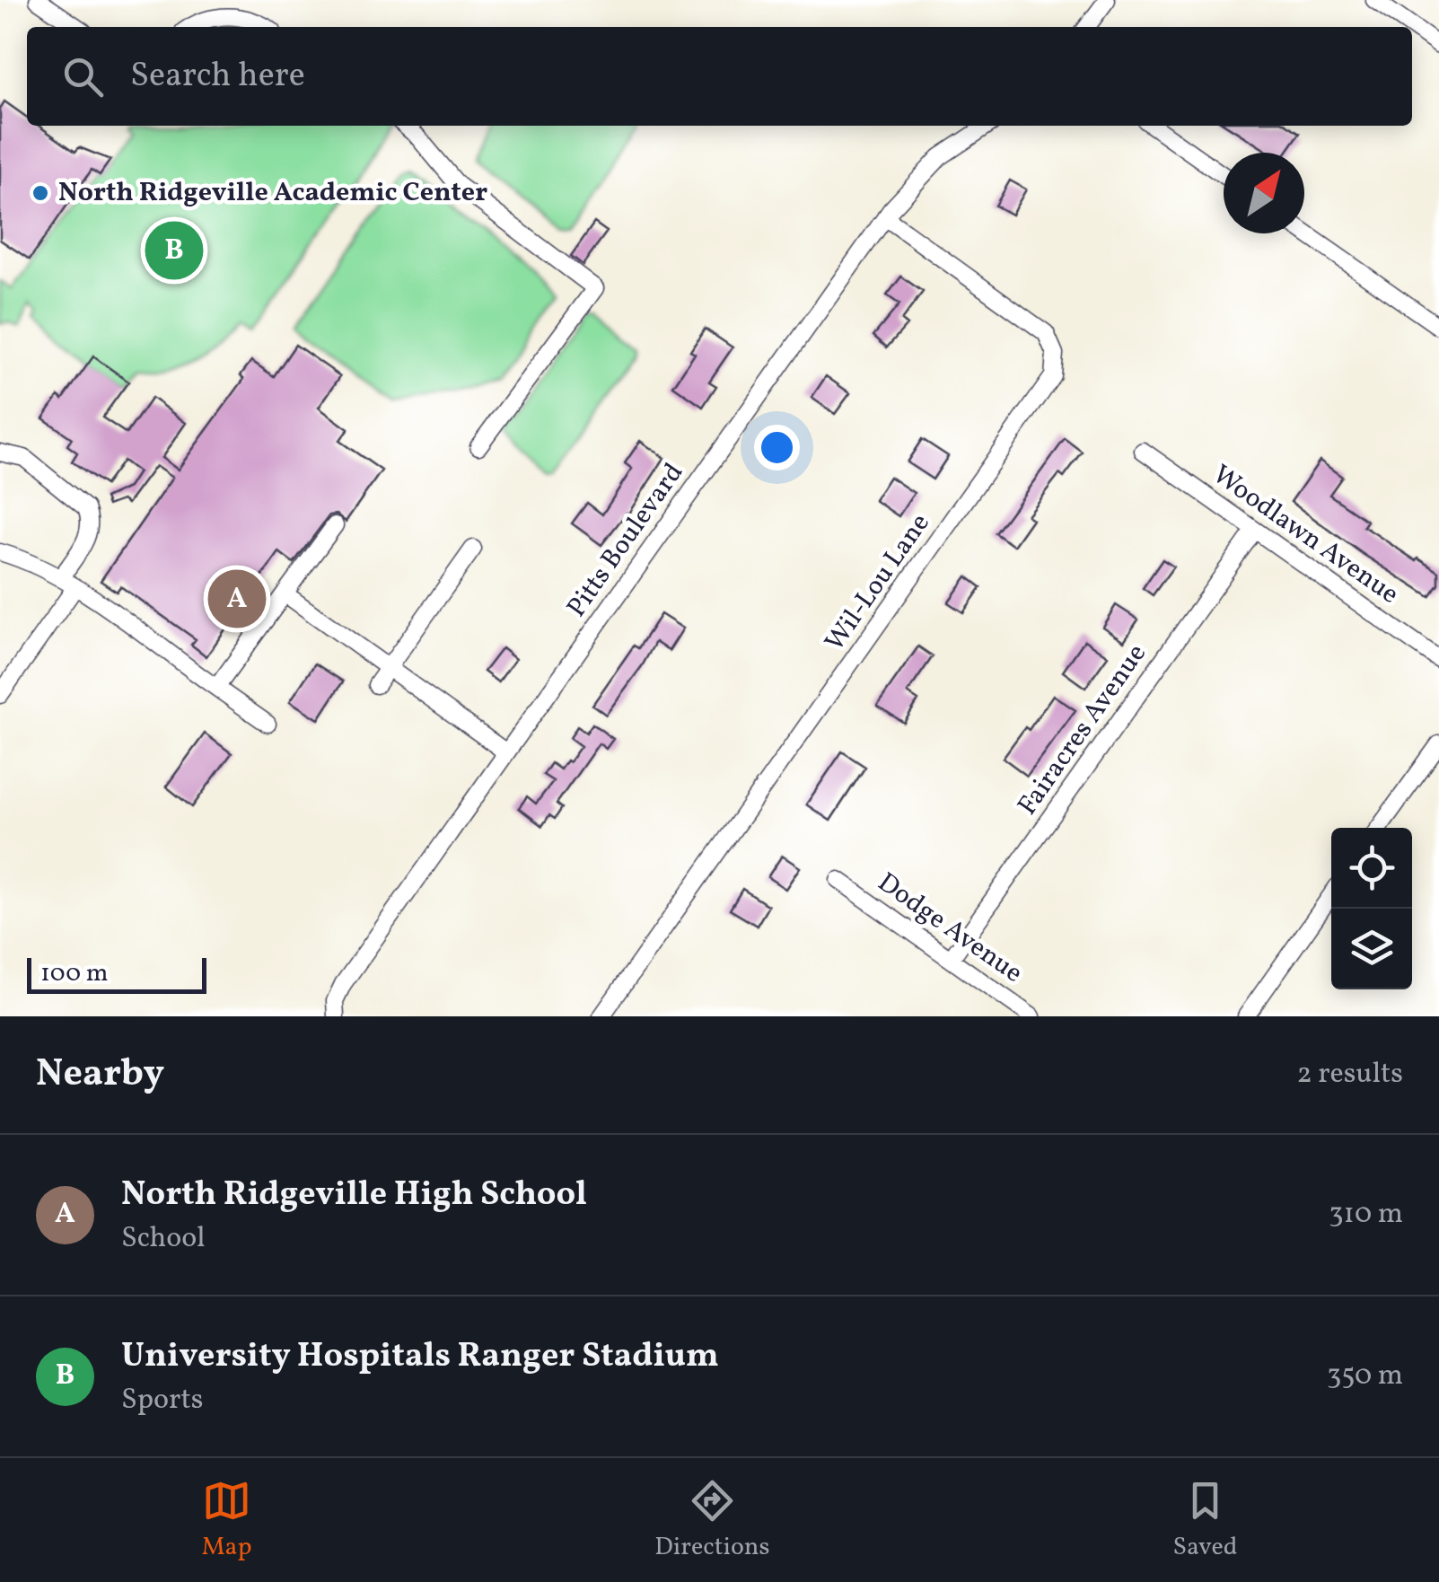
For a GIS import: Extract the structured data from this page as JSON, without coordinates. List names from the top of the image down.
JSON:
{
  "streets": {
    "street": [
      "Woodlawn Avenue",
      "Pitts Boulevard",
      "Wil-Lou Lane",
      "Fairacres Avenue",
      "Dodge Avenue"
    ]
  },
  "crossings": [
    ["Woodlawn Avenue", "Fairacres Avenue"],
    ["Pitts Boulevard", "Wil-Lou Lane"],
    ["Fairacres Avenue", "Dodge Avenue"]
  ],
  "places": ["North Ridgeville Academic Center"],
  "scale_bar": "100 m",
  "north": "top right",
  "page": {
    "search": "Search here",
    "pins": ["B", "A"],
    "scale": "100 m",
    "heading": ["Nearby", "2 results"],
    "list": [
      {
        "mark": "A",
        "name": "North Ridgeville High School",
        "note": "School",
        "value": "310 m"
      },
      {
        "mark": "B",
        "name": "University Hospitals Ranger Stadium",
        "note": "Sports",
        "value": "350 m"
      }
    ],
    "nav": ["Map", "Directions", "Saved"]
  }
}
